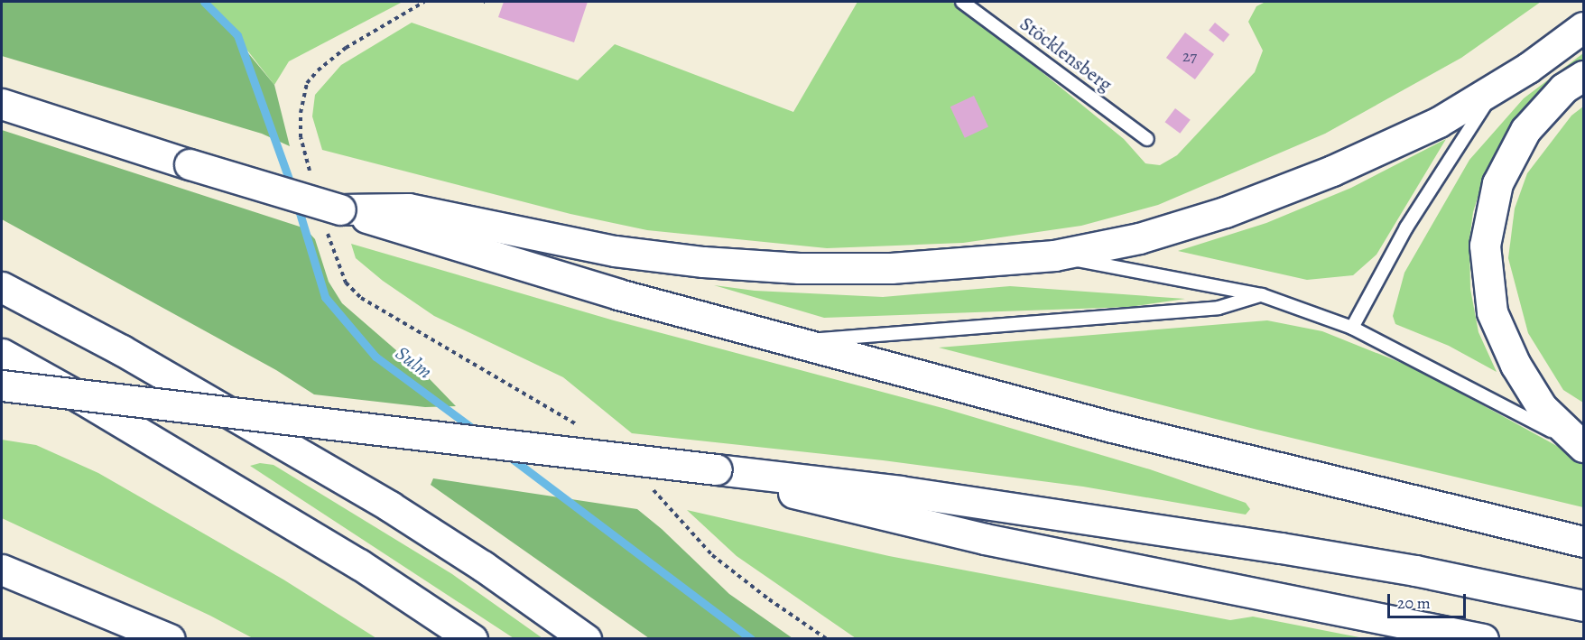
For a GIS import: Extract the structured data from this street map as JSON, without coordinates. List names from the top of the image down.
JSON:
{
  "streets": {
    "lane": ["Stöcklensberg"]
  },
  "water": ["Sulm"],
  "house_numbers": ["27"],
  "scale_bar": "20 m"
}
